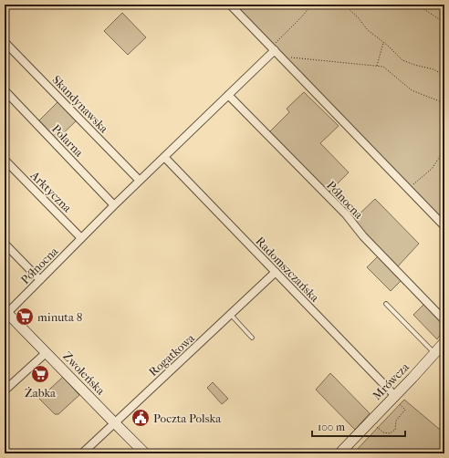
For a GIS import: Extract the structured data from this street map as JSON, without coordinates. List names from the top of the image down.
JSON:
{
  "streets": {
    "street": [
      "Skandynawska",
      "Polarna",
      "Arktyczna",
      "Północna",
      "Radomszczańska",
      "Rogatkowa",
      "Zwoleńska",
      "Mrówcza"
    ]
  },
  "crossings": [
    ["Skandynawska", "Północna"],
    ["Polarna", "Północna"],
    ["Arktyczna", "Północna"],
    ["Północna", "Radomszczańska"],
    ["Północna", "Zwoleńska"],
    ["Radomszczańska", "Rogatkowa"],
    ["Radomszczańska", "Mrówcza"],
    ["Rogatkowa", "Zwoleńska"]
  ],
  "places": {
    "supermarket": ["minuta 8", "Żabka"],
    "public building": ["Poczta Polska"]
  },
  "scale_bar": "100 m"
}
